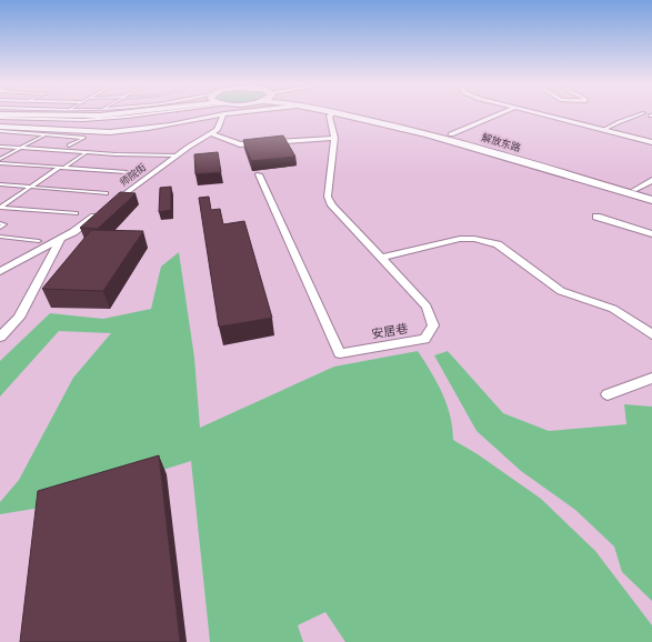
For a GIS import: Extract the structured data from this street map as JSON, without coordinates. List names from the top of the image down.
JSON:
{
  "streets": {
    "main road": ["解放东路"],
    "street": ["师院街", "安居巷"]
  }
}
